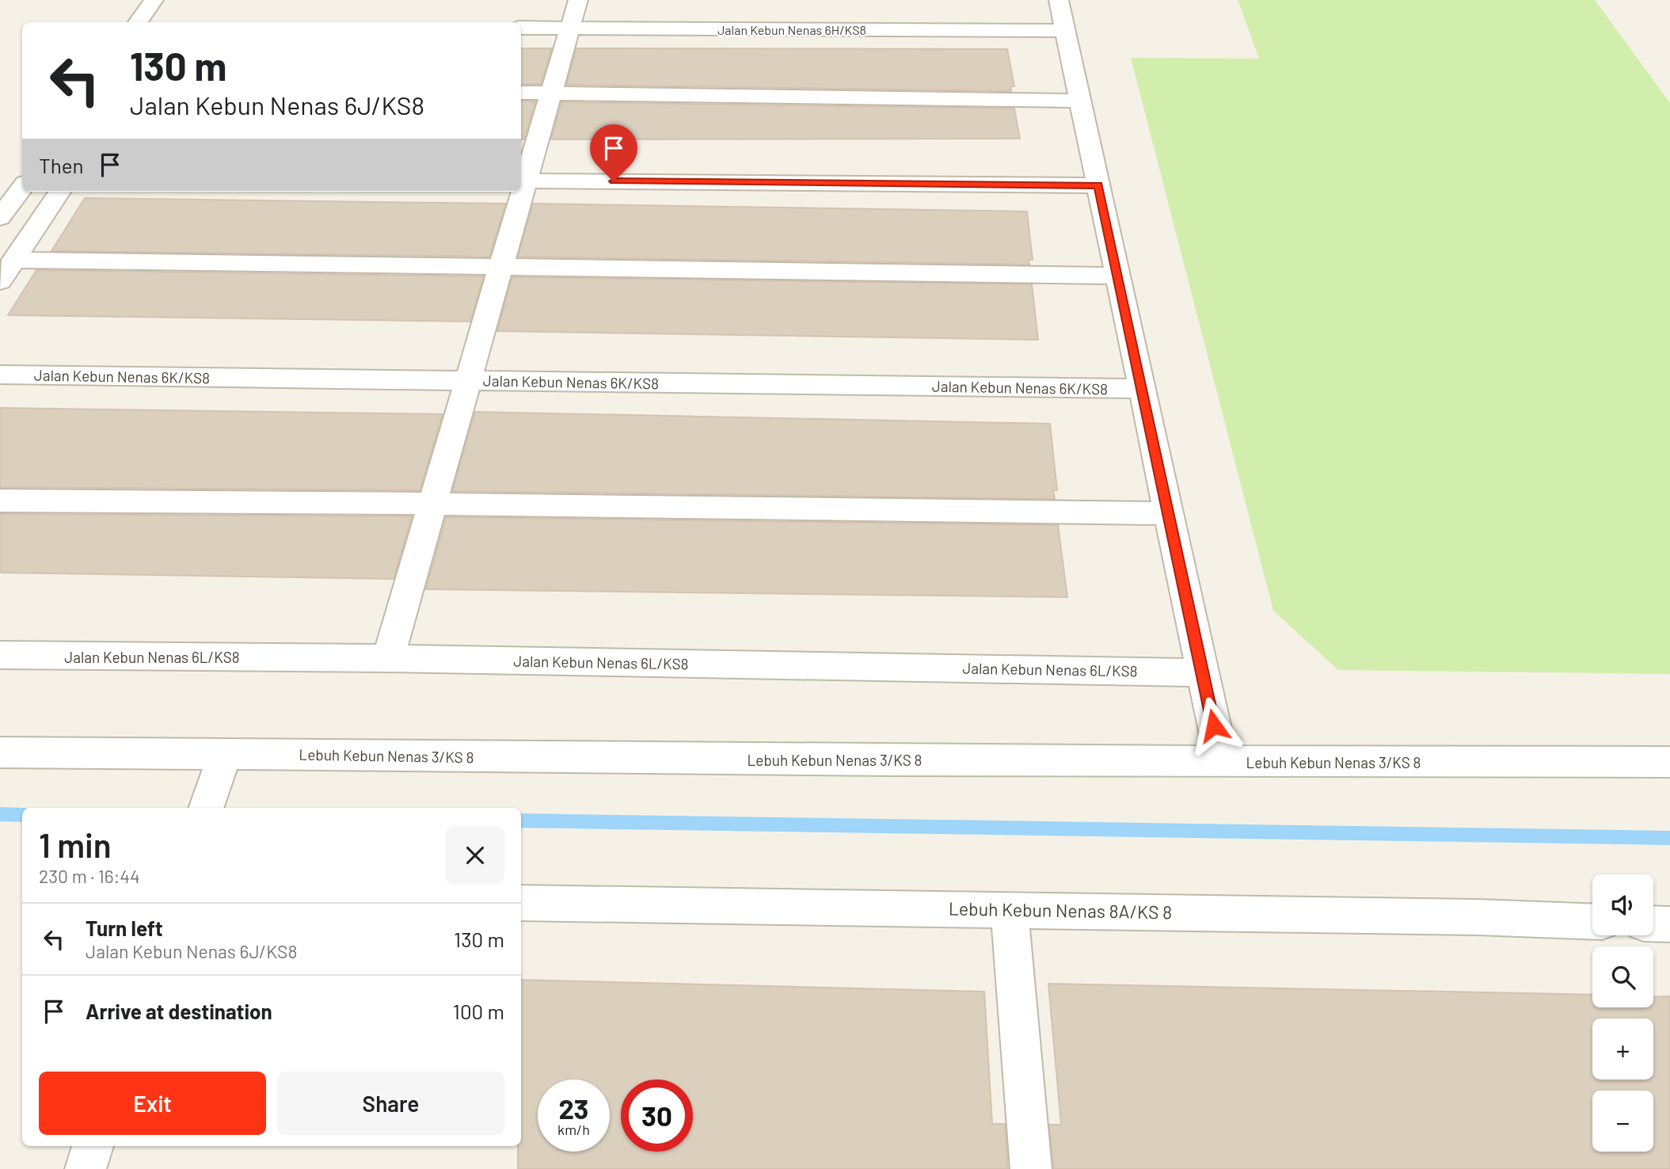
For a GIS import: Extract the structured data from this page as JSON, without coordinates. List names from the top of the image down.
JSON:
{
  "streets": {
    "street": [
      "Jalan Kebun Nenas 6H/KS8",
      "Jalan Kebun Nenas 6K/KS8",
      "Jalan Kebun Nenas 6L/KS8",
      "Lebuh Kebun Nenas 3/KS 8",
      "Lebuh Kebun Nenas 8A/KS 8"
    ]
  },
  "page": {
    "turn": ["130 m", "Jalan Kebun Nenas 6J/KS8"],
    "then": "Then",
    "heading": ["1 min", "230 m · 16:44"],
    "map_buttons": ["+", "−"],
    "list": [
      {
        "name": "Turn left",
        "note": "Jalan Kebun Nenas 6J/KS8",
        "value": "130 m"
      },
      {
        "name": "Arrive at destination",
        "value": "100 m"
      }
    ],
    "buttons": ["Exit", "Share"],
    "speed": "23 km/h",
    "limit": "30"
  }
}
